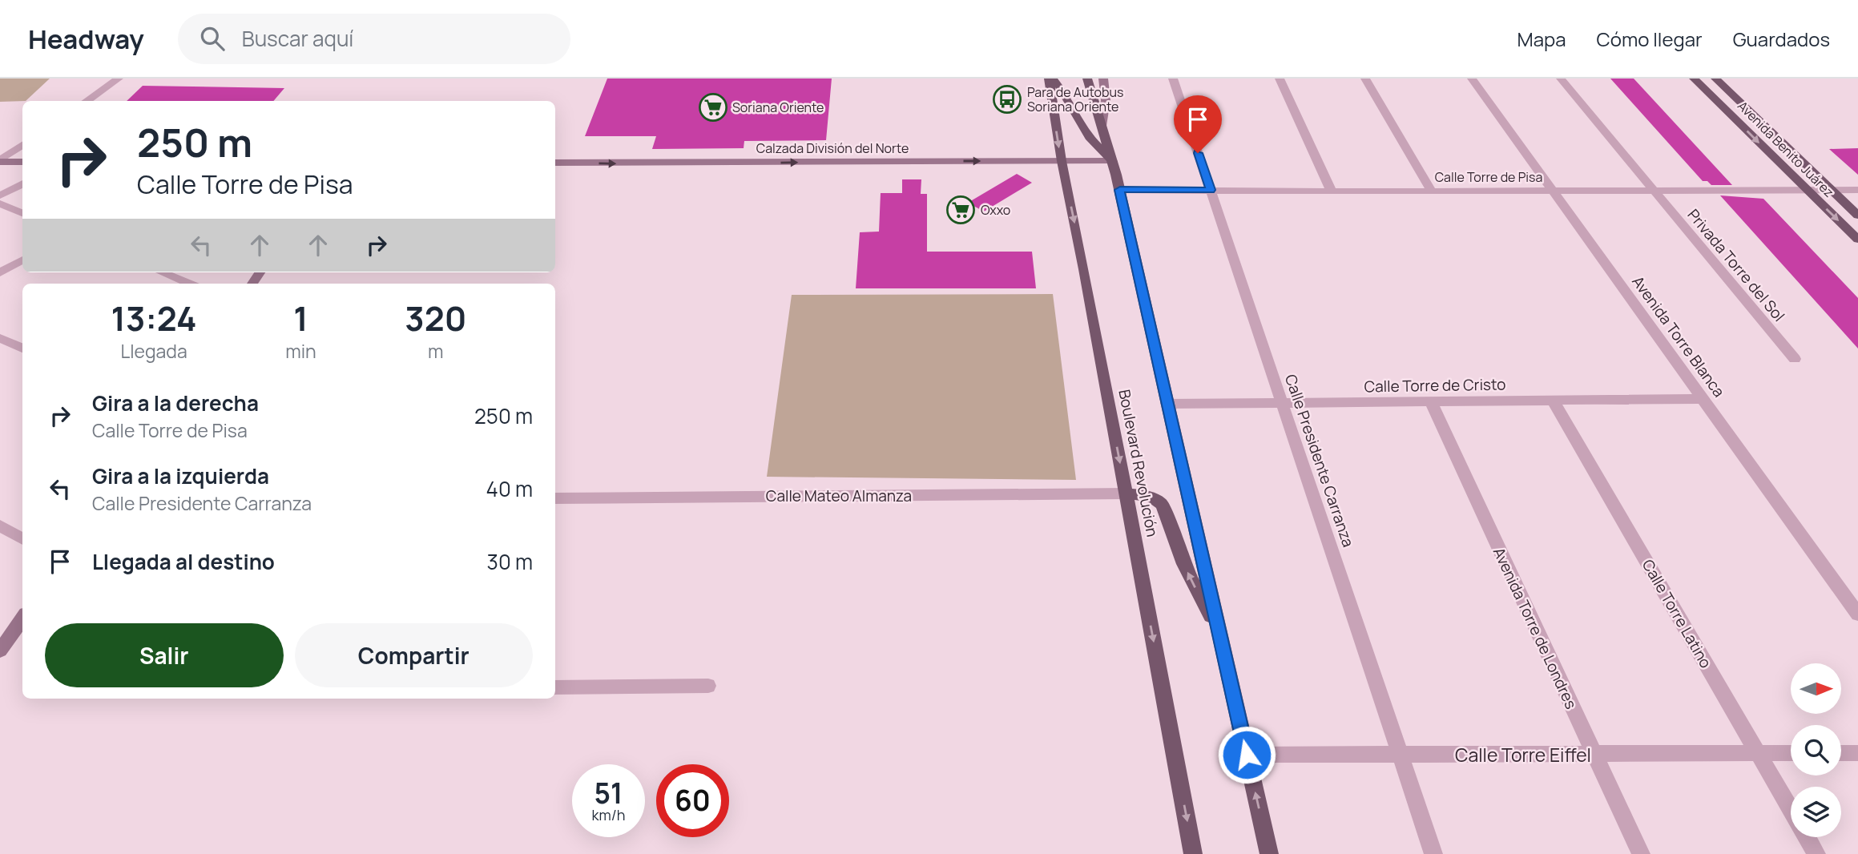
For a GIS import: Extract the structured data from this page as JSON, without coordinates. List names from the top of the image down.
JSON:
{
  "streets": {
    "main road": ["Calzada División del Norte", "Avenida Benito Juárez", "Boulevard Revolución"],
    "street": [
      "Calle Torre de Pisa",
      "Privada Torre del Sol",
      "Avenida Torre Blanca",
      "Calle Torre de Cristo",
      "Calle Presidente Carranza",
      "Calle Mateo Almanza",
      "Calle Torre Latino",
      "Avenida Torre de Londres",
      "Calle Torre Eiffel"
    ]
  },
  "crossings": [
    ["Calzada División del Norte", "Boulevard Revolución"],
    ["Avenida Benito Juárez", "Calle Torre de Pisa"],
    ["Calle Torre de Pisa", "Privada Torre del Sol"],
    ["Calle Torre de Pisa", "Avenida Torre Blanca"],
    ["Calle Torre de Pisa", "Calle Presidente Carranza"],
    ["Avenida Torre Blanca", "Calle Torre de Cristo"],
    ["Calle Torre de Cristo", "Calle Presidente Carranza"],
    ["Calle Torre de Cristo", "Calle Torre Latino"],
    ["Calle Torre de Cristo", "Avenida Torre de Londres"],
    ["Calle Presidente Carranza", "Calle Torre Eiffel"],
    ["Boulevard Revolución", "Calle Mateo Almanza"],
    ["Calle Torre Latino", "Calle Torre Eiffel"],
    ["Avenida Torre de Londres", "Calle Torre Eiffel"]
  ],
  "one_way": ["Calzada División del Norte"],
  "places": {
    "bus stop": ["Para de Autobus Soriana Oriente"],
    "supermarket": ["Soriana Oriente", "Oxxo"]
  },
  "north": "right",
  "page": {
    "header": "Headway",
    "search": "Buscar aquí",
    "nav": ["Mapa", "Cómo llegar", "Guardados"],
    "turn": ["250 m", "Calle Torre de Pisa"],
    "eta": [
      "13:24",
      "Llegada",
      "1",
      "min",
      "320",
      "m"
    ],
    "list": [
      {
        "name": "Gira a la derecha",
        "note": "Calle Torre de Pisa",
        "value": "250 m"
      },
      {
        "name": "Gira a la izquierda",
        "note": "Calle Presidente Carranza",
        "value": "40 m"
      },
      {
        "name": "Llegada al destino",
        "value": "30 m"
      }
    ],
    "buttons": ["Salir", "Compartir"],
    "speed": "51 km/h",
    "limit": "60"
  }
}
